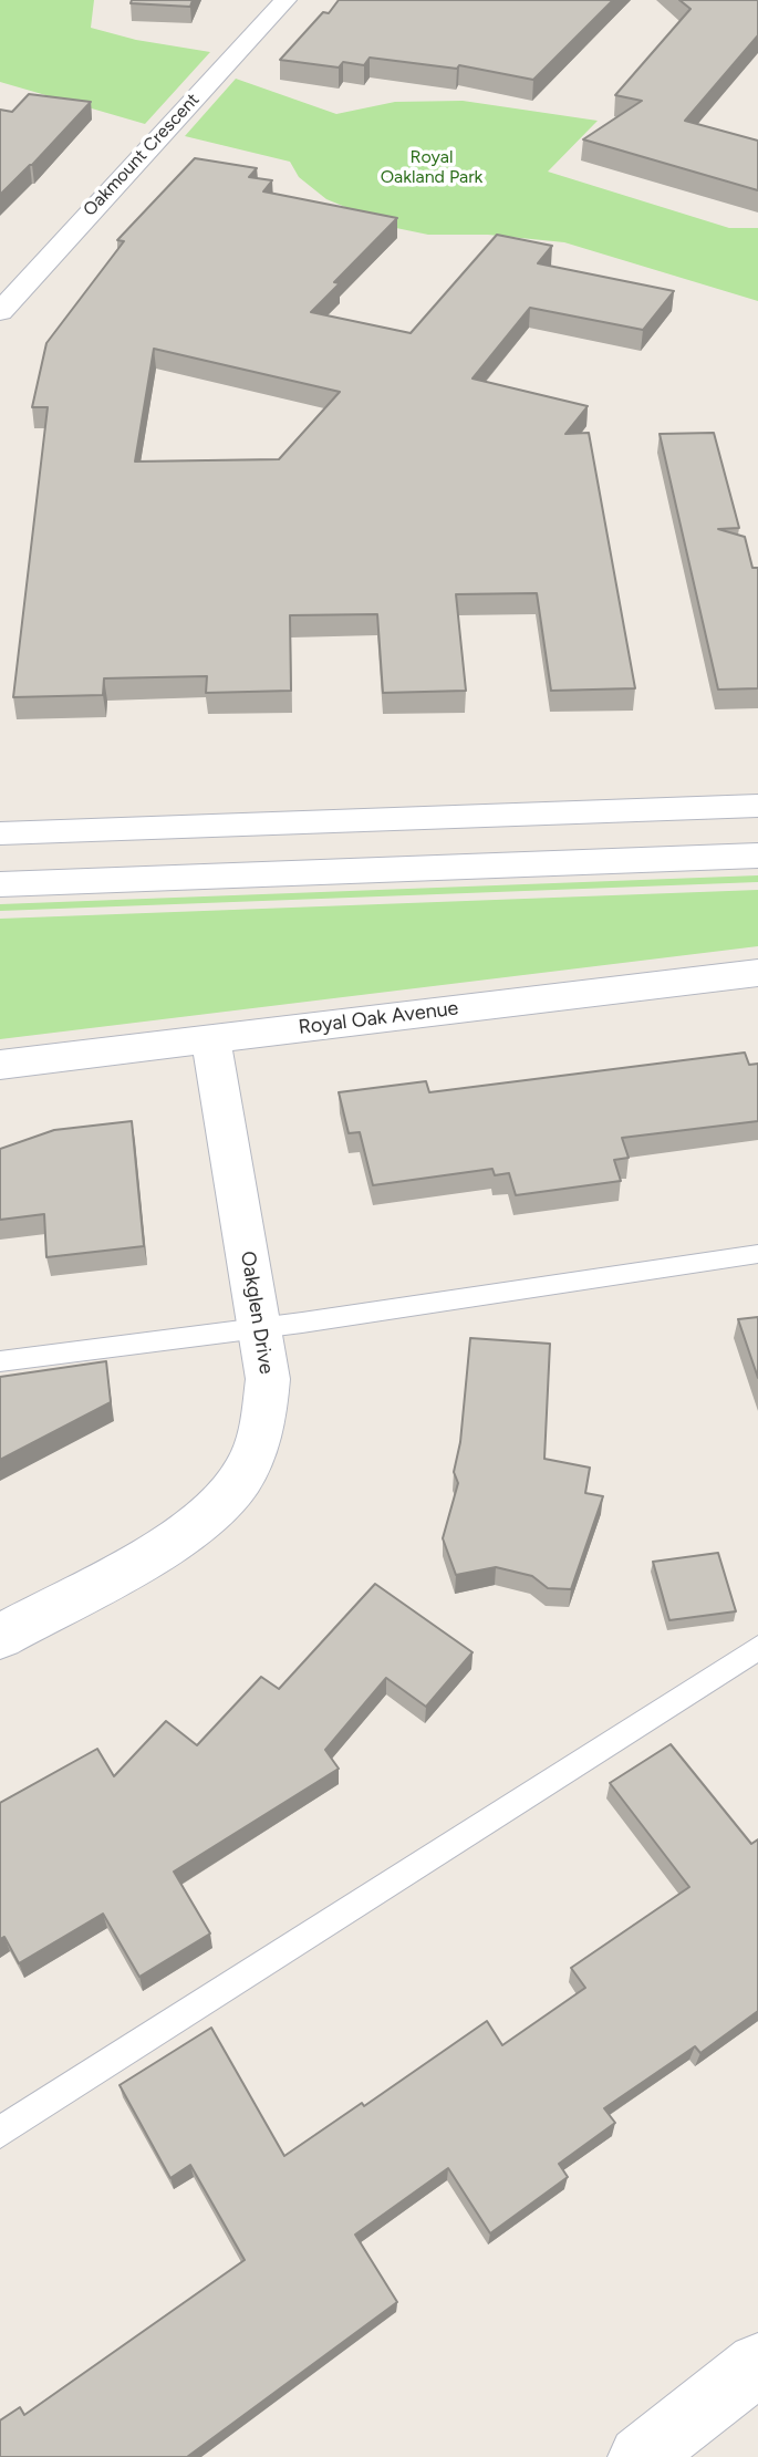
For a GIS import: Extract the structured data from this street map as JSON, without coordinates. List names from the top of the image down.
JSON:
{
  "streets": {
    "street": ["Oakmount Crescent", "Royal Oak Avenue", "Oakglen Drive"]
  },
  "crossings": [
    ["Royal Oak Avenue", "Oakglen Drive"]
  ],
  "parks": ["Royal Oakland Park"]
}
